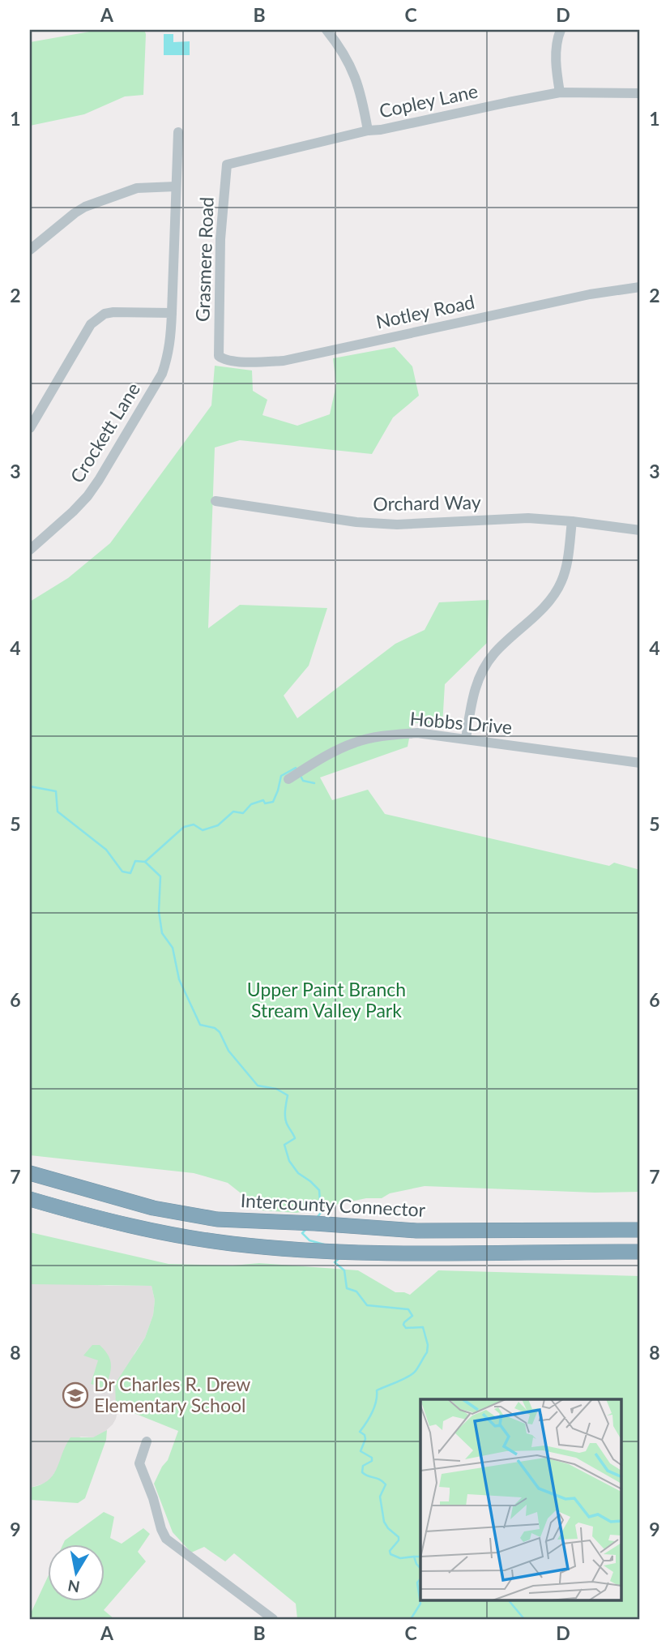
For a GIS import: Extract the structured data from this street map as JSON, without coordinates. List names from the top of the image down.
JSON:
{
  "streets": {
    "highway": ["Intercounty Connector"],
    "street": [
      "Copley Lane",
      "Grasmere Road",
      "Notley Road",
      "Crockett Lane",
      "Orchard Way",
      "Hobbs Drive"
    ]
  },
  "crossings": [
    ["Copley Lane", "Grasmere Road"],
    ["Grasmere Road", "Notley Road"]
  ],
  "parks": ["Upper Paint Branch Stream Valley Park"],
  "places": {
    "school or university": ["Dr Charles R. Drew Elementary School"]
  },
  "north": "bottom",
  "grid": {
    "columns": [
      "A",
      "B",
      "C",
      "D"
    ],
    "rows": [
      "1",
      "2",
      "3",
      "4",
      "5",
      "6",
      "7",
      "8",
      "9"
    ]
  }
}
